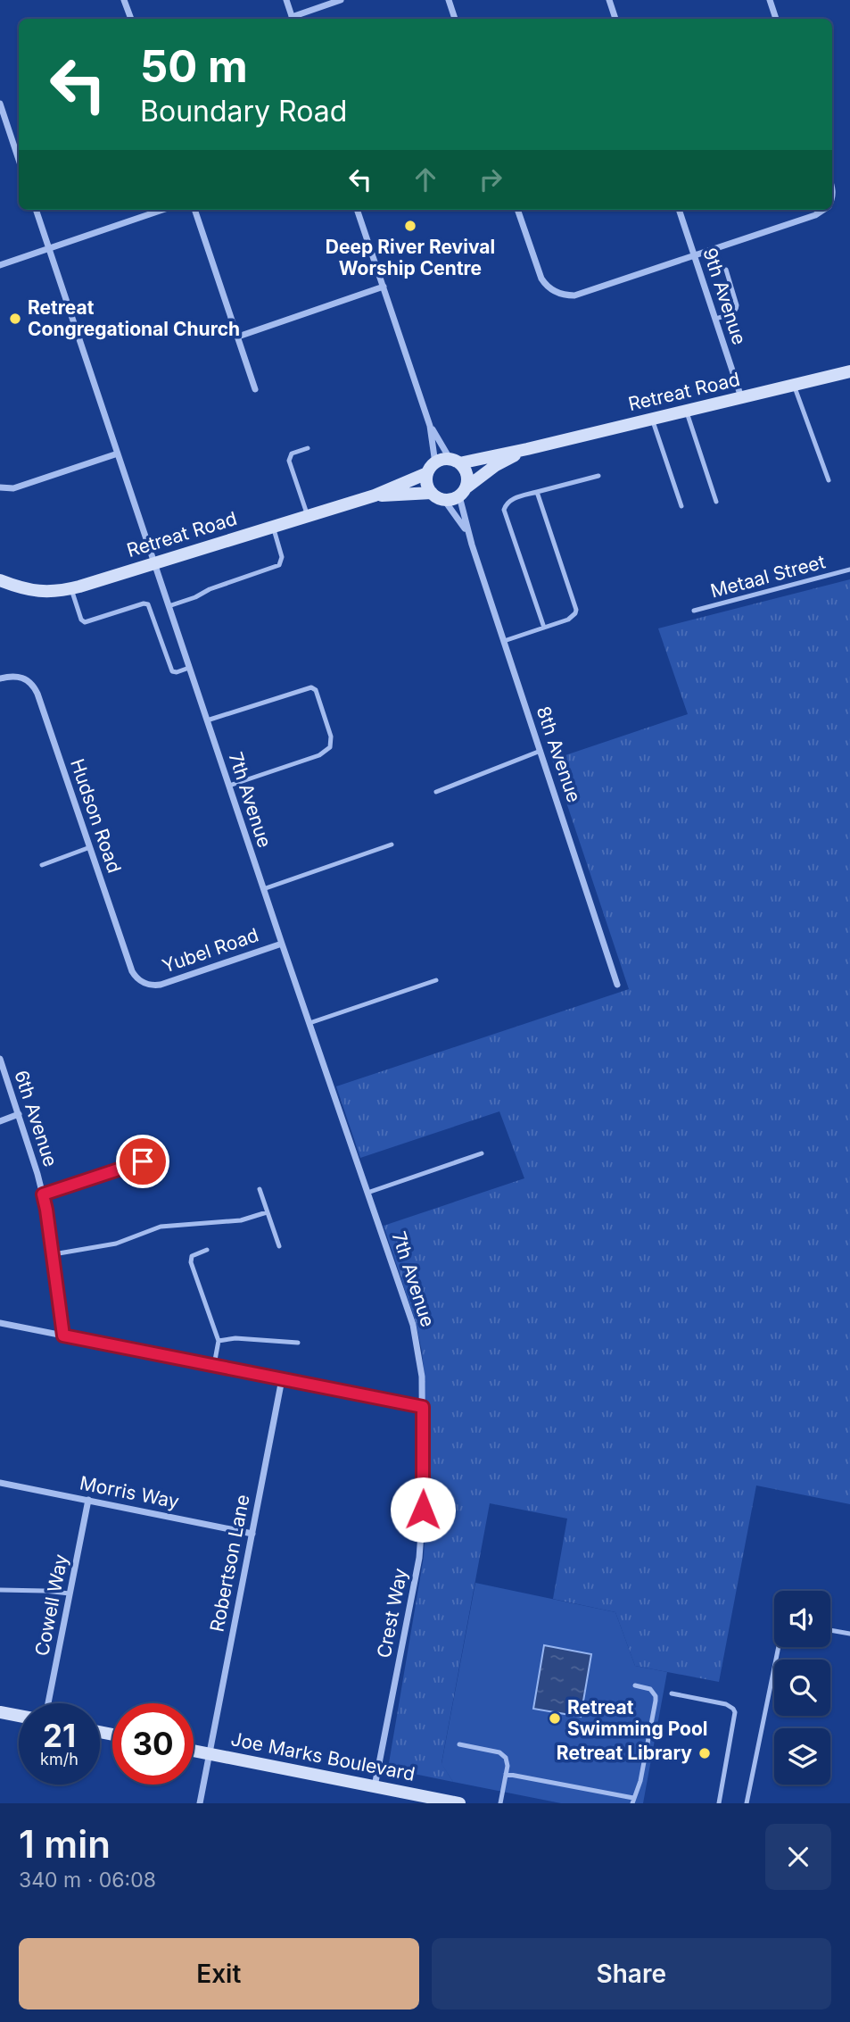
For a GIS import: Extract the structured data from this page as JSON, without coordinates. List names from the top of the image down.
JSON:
{
  "streets": {
    "main road": ["Retreat Road", "Joe Marks Boulevard"],
    "street": [
      "9th Avenue",
      "8th Avenue",
      "7th Avenue",
      "Hudson Road",
      "Yubel Road",
      "6th Avenue",
      "Morris Way",
      "Robertson Lane",
      "Cowell Way",
      "Crest Way"
    ],
    "lane": ["Metaal Street"]
  },
  "crossings": [
    ["9th Avenue", "Retreat Road"],
    ["Retreat Road", "8th Avenue"],
    ["Retreat Road", "7th Avenue"],
    ["7th Avenue", "Yubel Road"],
    ["7th Avenue", "Crest Way"],
    ["Hudson Road", "Yubel Road"],
    ["Morris Way", "Robertson Lane"],
    ["Morris Way", "Cowell Way"],
    ["Robertson Lane", "Joe Marks Boulevard"],
    ["Crest Way", "Joe Marks Boulevard"]
  ],
  "places": [
    "Deep River Revival Worship Centre",
    "Retreat Congregational Church",
    "Retreat Swimming Pool",
    "Retreat Library"
  ],
  "page": {
    "turn": ["50 m", "Boundary Road"],
    "speed": "21 km/h",
    "limit": "30",
    "heading": ["1 min", "340 m · 06:08"],
    "buttons": ["Exit", "Share"]
  }
}
